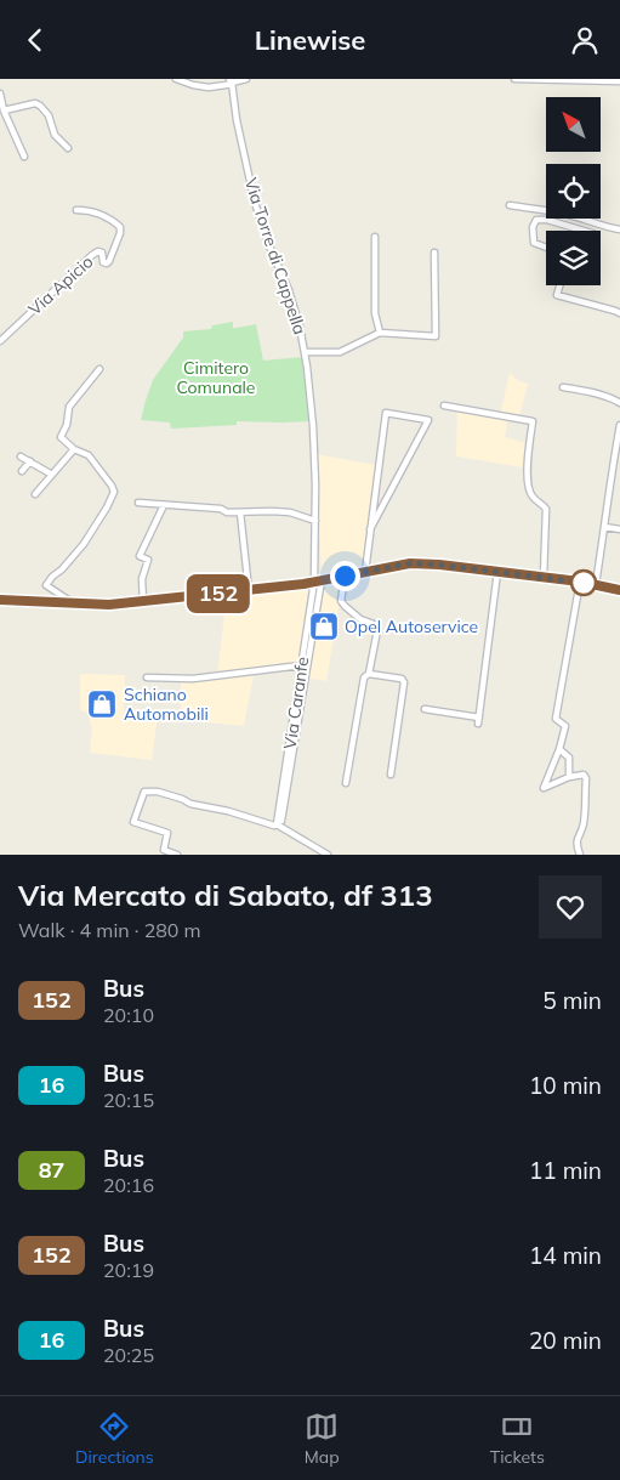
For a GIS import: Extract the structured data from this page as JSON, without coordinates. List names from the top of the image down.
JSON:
{
  "streets": {
    "street": ["Via Torre di Cappella", "Via Apicio", "Via Caranfe"]
  },
  "crossings": [
    ["Via Torre di Cappella", "Via Caranfe"]
  ],
  "parks": ["Cimitero Comunale"],
  "places": {
    "shop": ["Opel Autoservice", "Schiano Automobili"]
  },
  "lines": ["bus line 152"],
  "north": "top left",
  "page": {
    "header": "Linewise",
    "on_map": "152",
    "heading": ["Via Mercato di Sabato, df 313", "Walk · 4 min · 280 m"],
    "list": [
      {
        "mark": "152",
        "name": "Bus",
        "note": "20:10",
        "value": "5 min"
      },
      {
        "mark": "16",
        "name": "Bus",
        "note": "20:15",
        "value": "10 min"
      },
      {
        "mark": "87",
        "name": "Bus",
        "note": "20:16",
        "value": "11 min"
      },
      {
        "mark": "152",
        "name": "Bus",
        "note": "20:19",
        "value": "14 min"
      },
      {
        "mark": "16",
        "name": "Bus",
        "note": "20:25",
        "value": "20 min"
      }
    ],
    "tabs": ["Directions", "Map", "Tickets"]
  }
}
